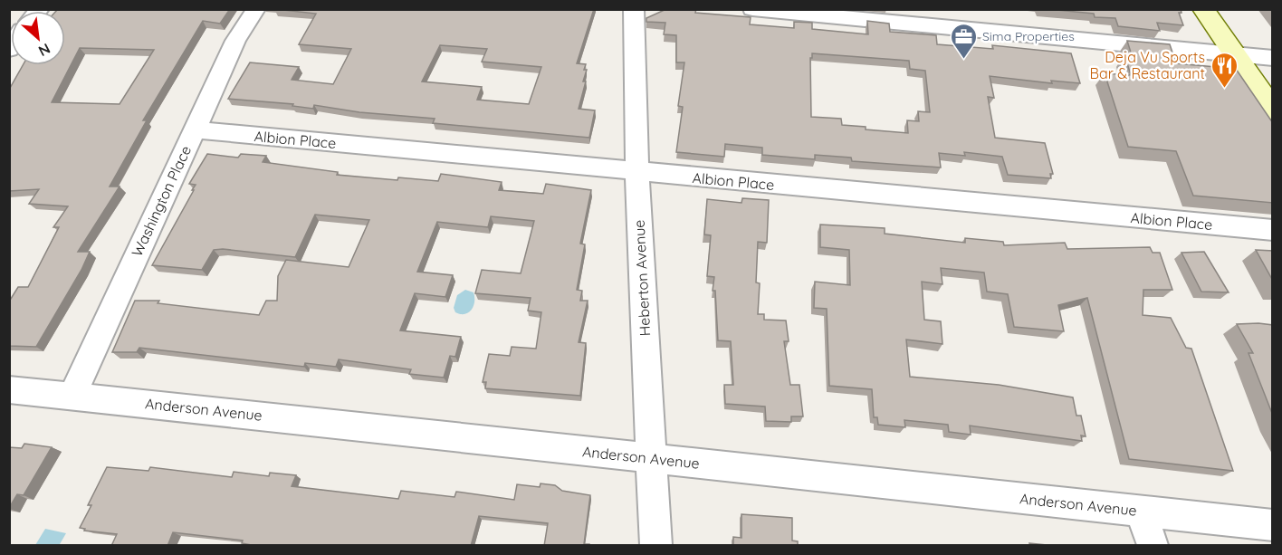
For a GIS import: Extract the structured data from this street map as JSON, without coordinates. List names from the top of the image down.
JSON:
{
  "streets": {
    "street": [
      "Albion Place",
      "Washington Place",
      "Heberton Avenue",
      "Anderson Avenue"
    ]
  },
  "crossings": [
    ["Albion Place", "Washington Place"],
    ["Albion Place", "Heberton Avenue"],
    ["Washington Place", "Anderson Avenue"],
    ["Heberton Avenue", "Anderson Avenue"]
  ],
  "places": {
    "office": ["Sima Properties"],
    "restaurant": ["Deja Vu Sports Bar & Restaurant"]
  },
  "north": "bottom right"
}
